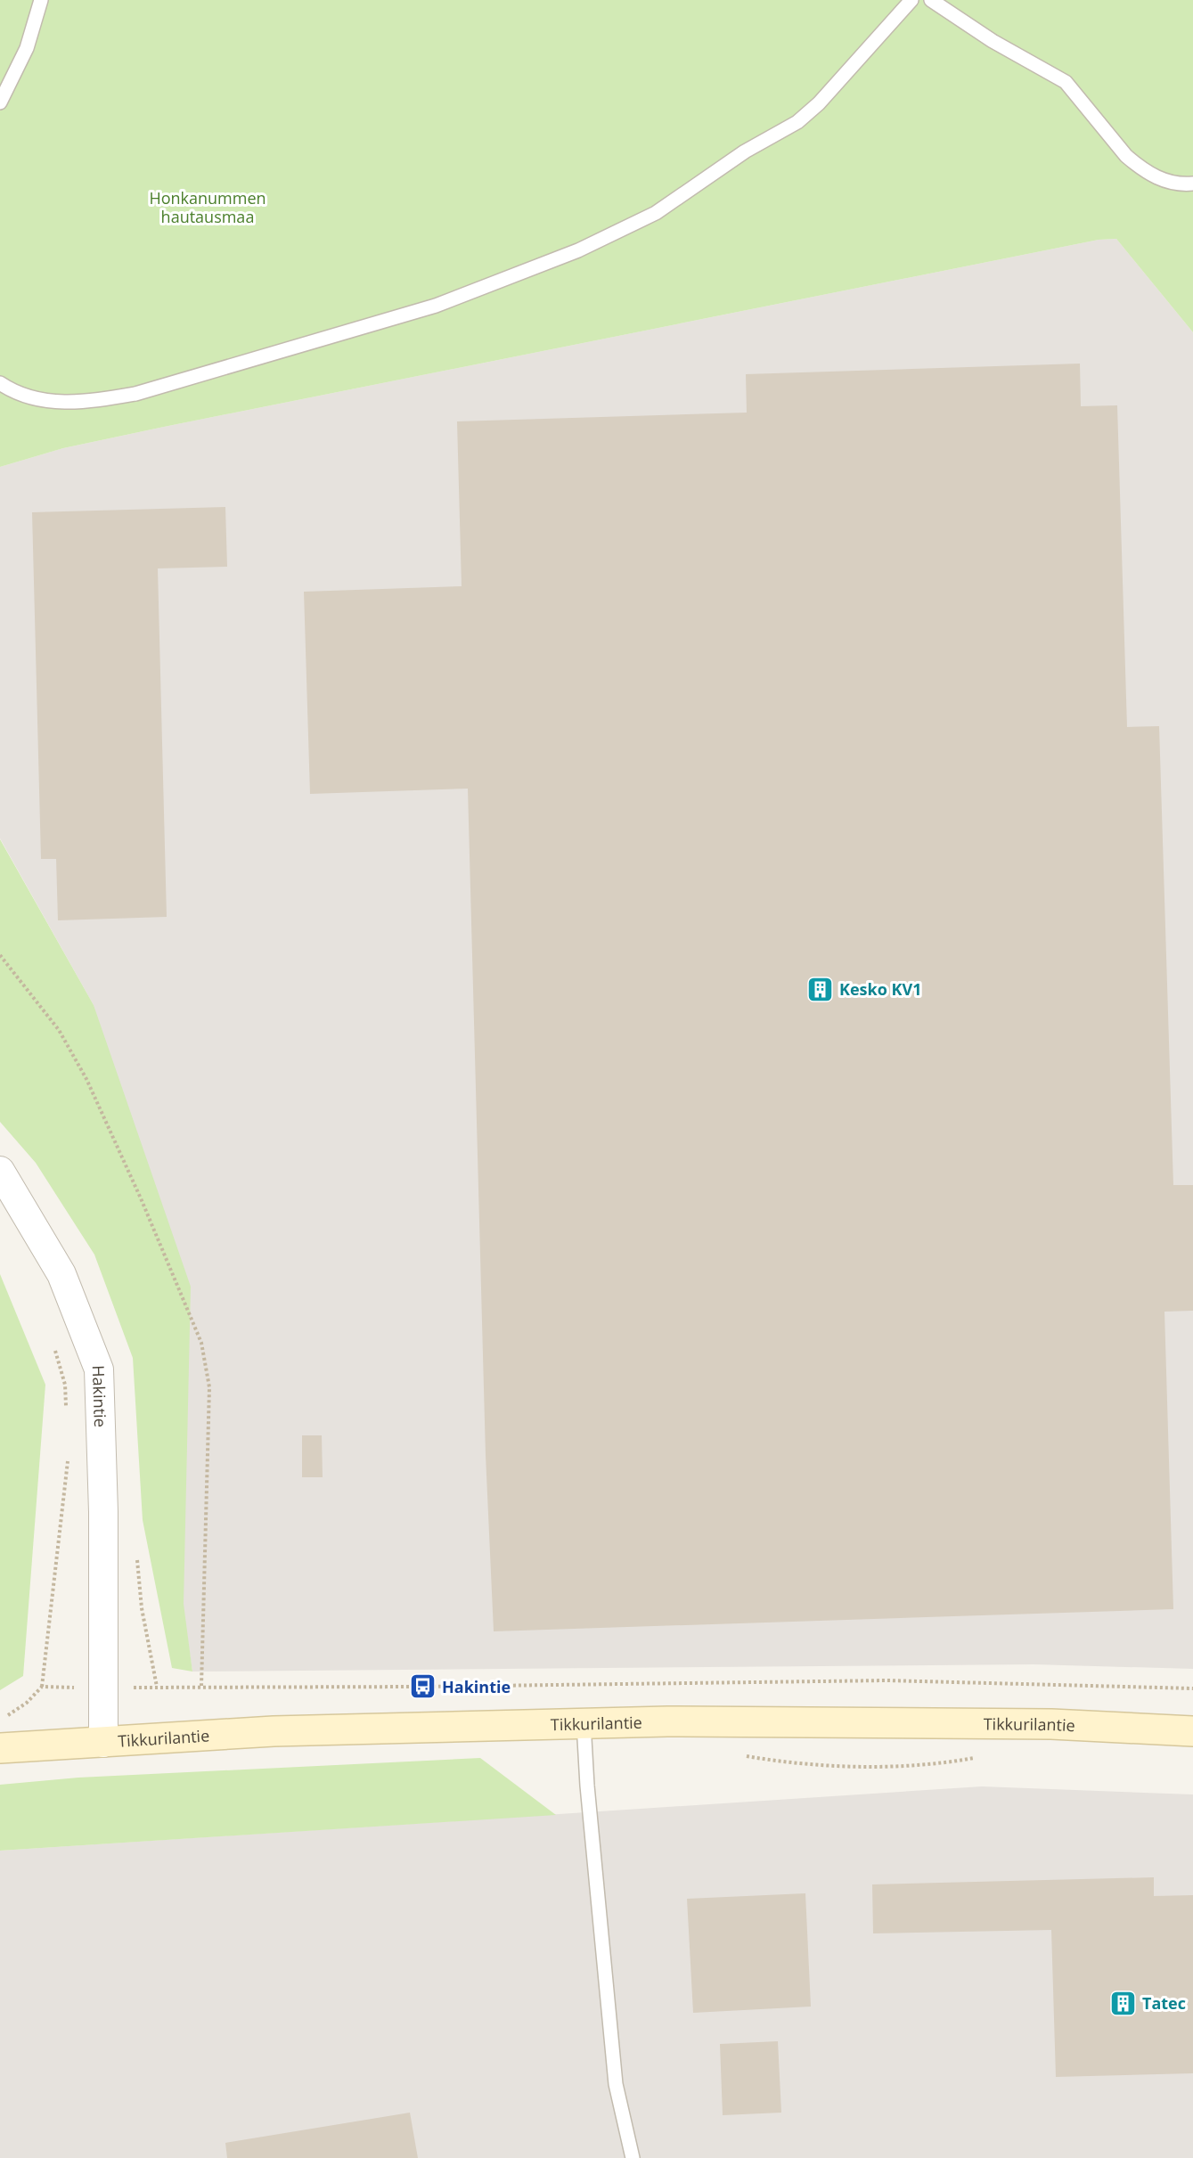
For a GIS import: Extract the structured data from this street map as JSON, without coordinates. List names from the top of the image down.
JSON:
{
  "streets": {
    "main road": ["Tikkurilantie"],
    "street": ["Hakintie"]
  },
  "crossings": [
    ["Hakintie", "Tikkurilantie"]
  ],
  "parks": ["Honkanummen hautausmaa"],
  "places": {
    "building": ["Kesko KV1", "Tatec"],
    "bus stop": ["Hakintie"]
  }
}
